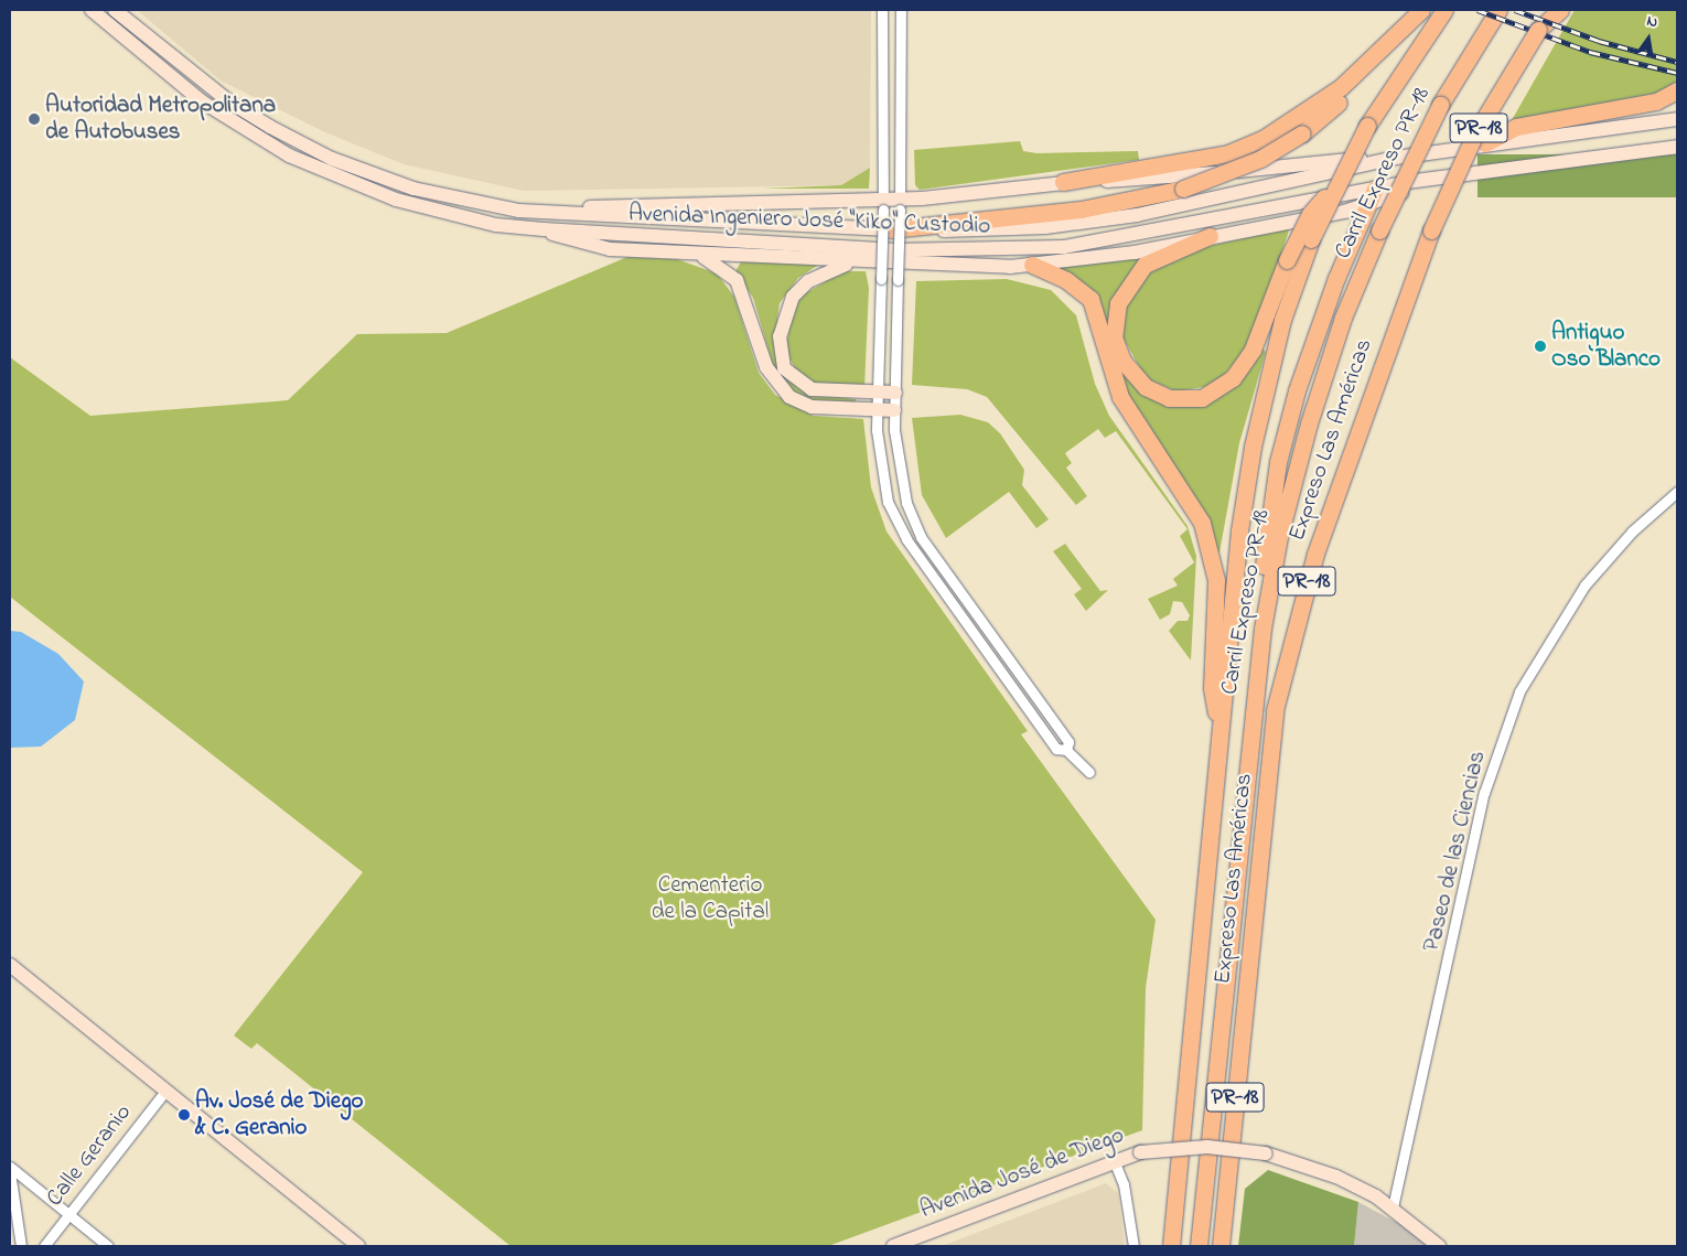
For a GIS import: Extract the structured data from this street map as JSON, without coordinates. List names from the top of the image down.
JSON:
{
  "streets": {
    "highway": ["PR-18", "Carril Expreso PR-18", "Expreso Las Américas"],
    "main road": ["Avenida Ingeniero José \"Kiko\" Custodio", "Avenida José de Diego"],
    "street": ["Paseo de las Ciencias", "Calle Geranio"]
  },
  "crossings": [
    ["Paseo de las Ciencias", "Avenida José de Diego"]
  ],
  "parks": ["Cementerio de la Capital"],
  "places": ["Autoridad Metropolitana de Autobuses", "Antiguo Oso Blanco", "Av. José de Diego & C. Geranio"],
  "north": "top"
}
